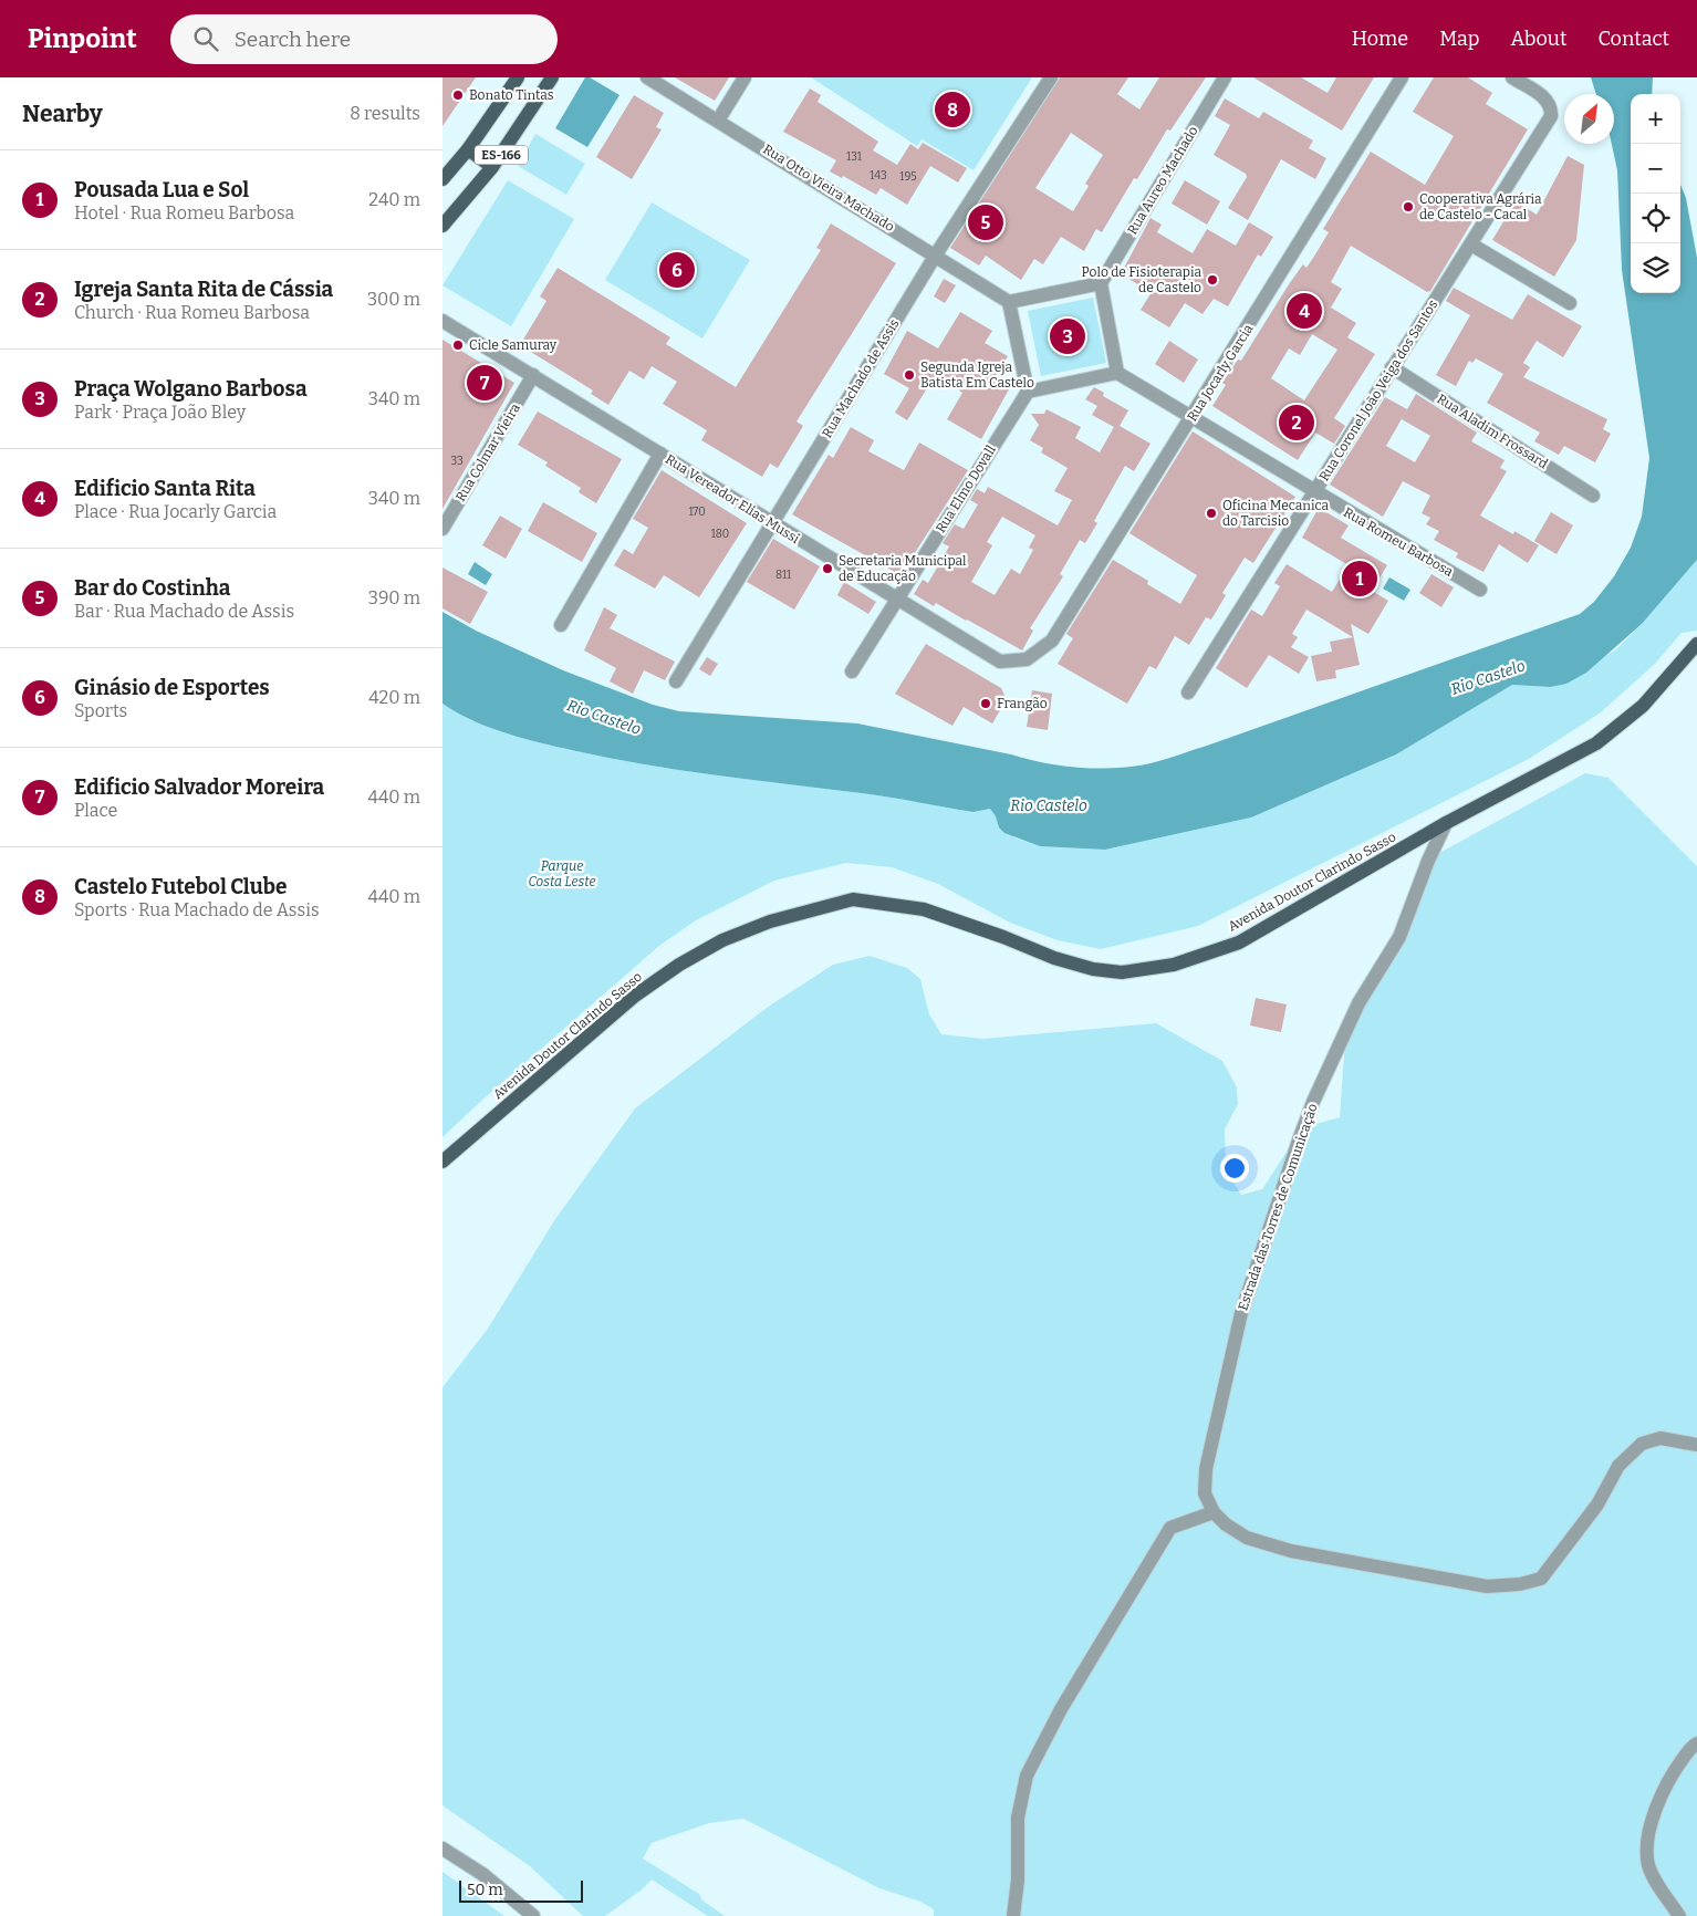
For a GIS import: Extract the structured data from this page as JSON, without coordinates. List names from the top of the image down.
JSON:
{
  "streets": {
    "main road": ["ES-166", "Avenida Doutor Clarindo Sasso"],
    "street": [
      "Rua Aureo Machado",
      "Rua Otto Vieira Machado",
      "Rua Jocarly Garcia",
      "Rua Machado de Assis",
      "Rua Coronel João Veiga dos Santos",
      "Rua Aladim Frossard",
      "Rua Colmar Vieira",
      "Rua Elmo Dovall",
      "Rua Vereador Elias Mussi",
      "Rua Romeu Barbosa",
      "Estrada das Torres de Comunicação"
    ]
  },
  "crossings": [
    ["Rua Otto Vieira Machado", "Rua Machado de Assis"],
    ["Rua Jocarly Garcia", "Rua Vereador Elias Mussi"],
    ["Rua Jocarly Garcia", "Rua Romeu Barbosa"],
    ["Rua Machado de Assis", "Rua Vereador Elias Mussi"],
    ["Rua Coronel João Veiga dos Santos", "Rua Aladim Frossard"],
    ["Rua Coronel João Veiga dos Santos", "Rua Romeu Barbosa"],
    ["Rua Colmar Vieira", "Rua Vereador Elias Mussi"],
    ["Rua Elmo Dovall", "Rua Vereador Elias Mussi"],
    ["Avenida Doutor Clarindo Sasso", "Estrada das Torres de Comunicação"]
  ],
  "water": ["Rio Castelo"],
  "parks": ["Parque Costa Leste"],
  "places": [
    "Bonato Tintas",
    "Cooperativa Agrária de Castelo - Cacal",
    "Polo de Fisioterapia de Castelo",
    "Cicle Samuray",
    "Segunda Igreja Batista Em Castelo",
    "Oficina Mecanica do Tarcisio",
    "Secretaria Municipal de Educação",
    "Frangão"
  ],
  "house_numbers": [
    "131",
    "143",
    "195",
    "33",
    "170",
    "180",
    "811"
  ],
  "scale_bar": "50 m",
  "north": "top right",
  "page": {
    "header": "Pinpoint",
    "search": "Search here",
    "nav": [
      "Home",
      "Map",
      "About",
      "Contact"
    ],
    "heading": ["Nearby", "8 results"],
    "pins": [
      "8",
      "5",
      "6",
      "4",
      "3",
      "7",
      "2",
      "1"
    ],
    "map_buttons": ["+", "−"],
    "list": [
      {
        "mark": "1",
        "name": "Pousada Lua e Sol",
        "note": "Hotel · Rua Romeu Barbosa",
        "value": "240 m"
      },
      {
        "mark": "2",
        "name": "Igreja Santa Rita de Cássia",
        "note": "Church · Rua Romeu Barbosa",
        "value": "300 m"
      },
      {
        "mark": "3",
        "name": "Praça Wolgano Barbosa",
        "note": "Park · Praça João Bley",
        "value": "340 m"
      },
      {
        "mark": "4",
        "name": "Edificio Santa Rita",
        "note": "Place · Rua Jocarly Garcia",
        "value": "340 m"
      },
      {
        "mark": "5",
        "name": "Bar do Costinha",
        "note": "Bar · Rua Machado de Assis",
        "value": "390 m"
      },
      {
        "mark": "6",
        "name": "Ginásio de Esportes",
        "note": "Sports",
        "value": "420 m"
      },
      {
        "mark": "7",
        "name": "Edificio Salvador Moreira",
        "note": "Place",
        "value": "440 m"
      },
      {
        "mark": "8",
        "name": "Castelo Futebol Clube",
        "note": "Sports · Rua Machado de Assis",
        "value": "440 m"
      }
    ],
    "scale": "50 m"
  }
}
